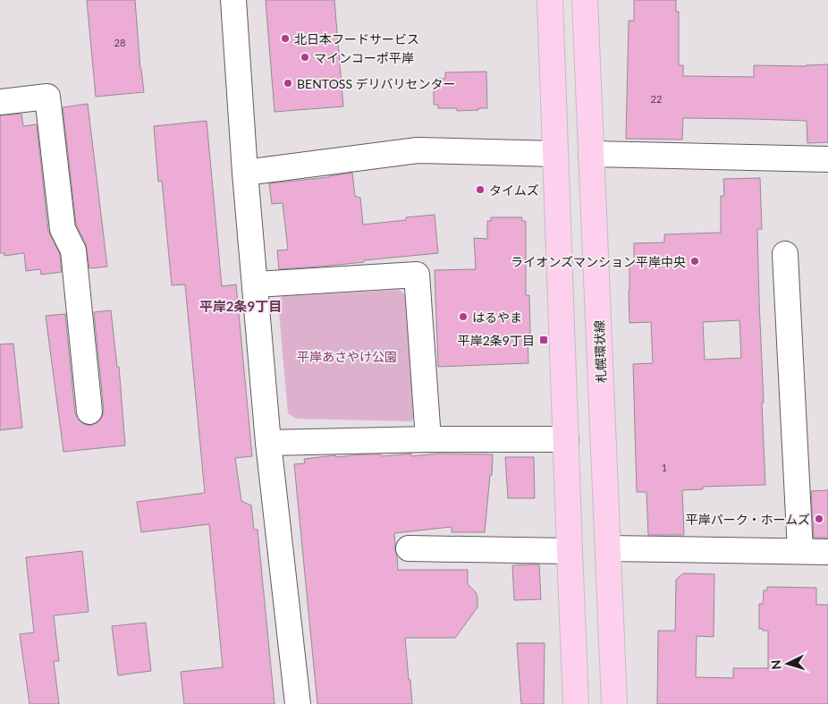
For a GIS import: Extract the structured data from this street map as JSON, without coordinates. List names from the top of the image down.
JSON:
{
  "streets": {
    "main road": ["札幌環状線"]
  },
  "districts": ["平岸2条9丁目"],
  "parks": ["平岸あさやけ公園"],
  "places": {
    "other": [
      "北日本フードサービス",
      "マインコーポ平岸",
      "BENTOSS デリバリセンター",
      "タイムズ",
      "ライオンズマンション平岸中央",
      "はるやま",
      "平岸パーク・ホームズ"
    ],
    "transit": ["平岸2条9丁目"]
  },
  "house_numbers": ["28", "22", "1"],
  "north": "left"
}
